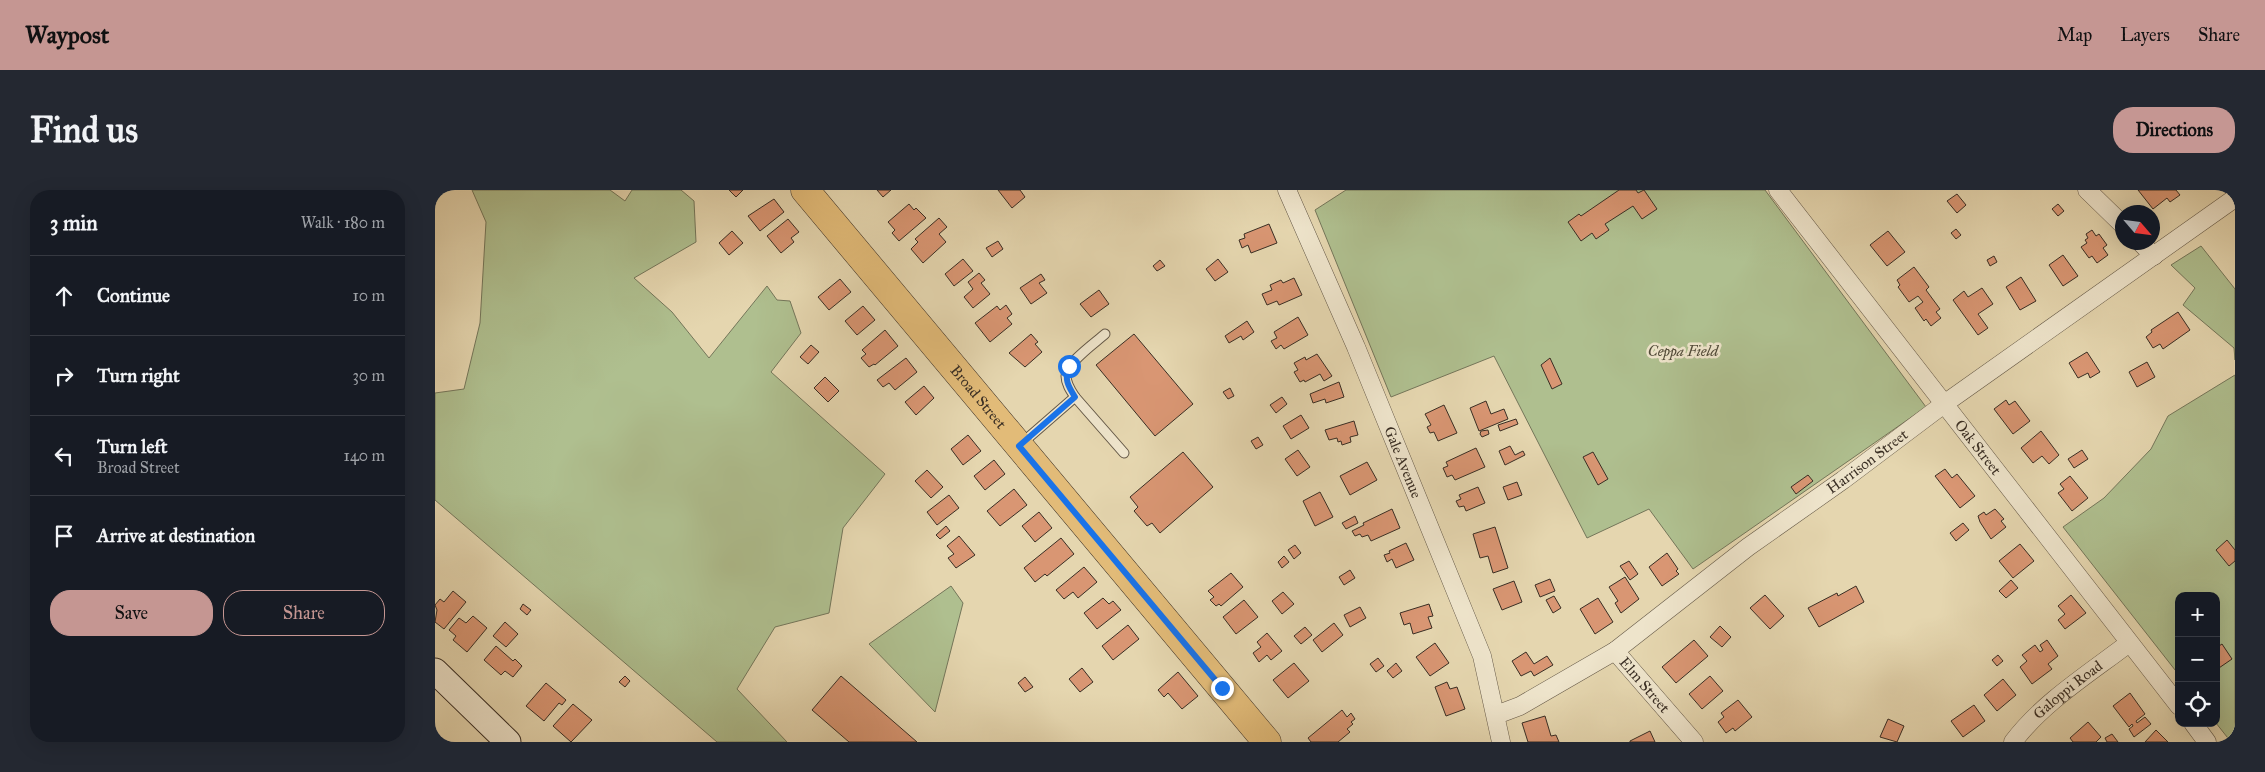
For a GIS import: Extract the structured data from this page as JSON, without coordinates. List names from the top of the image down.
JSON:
{
  "streets": {
    "main road": ["Broad Street"],
    "street": [
      "Oak Street",
      "Harrison Street",
      "Gale Avenue",
      "Elm Street",
      "Galoppi Road"
    ]
  },
  "crossings": [
    ["Oak Street", "Harrison Street"],
    ["Oak Street", "Galoppi Road"],
    ["Harrison Street", "Gale Avenue"],
    ["Harrison Street", "Elm Street"]
  ],
  "parks": ["Ceppa Field"],
  "north": "bottom right",
  "page": {
    "header": "Waypost",
    "nav": ["Map", "Layers", "Share"],
    "buttons": [
      "Directions",
      ["Save", "Share"]
    ],
    "title": "Find us",
    "heading": ["3 min", "Walk · 180 m"],
    "list": [
      ["Continue", "10 m"],
      ["Turn right", "30 m"],
      ["Turn left", "Broad Street", "140 m"],
      "Arrive at destination"
    ],
    "map_buttons": ["+", "−"]
  }
}
